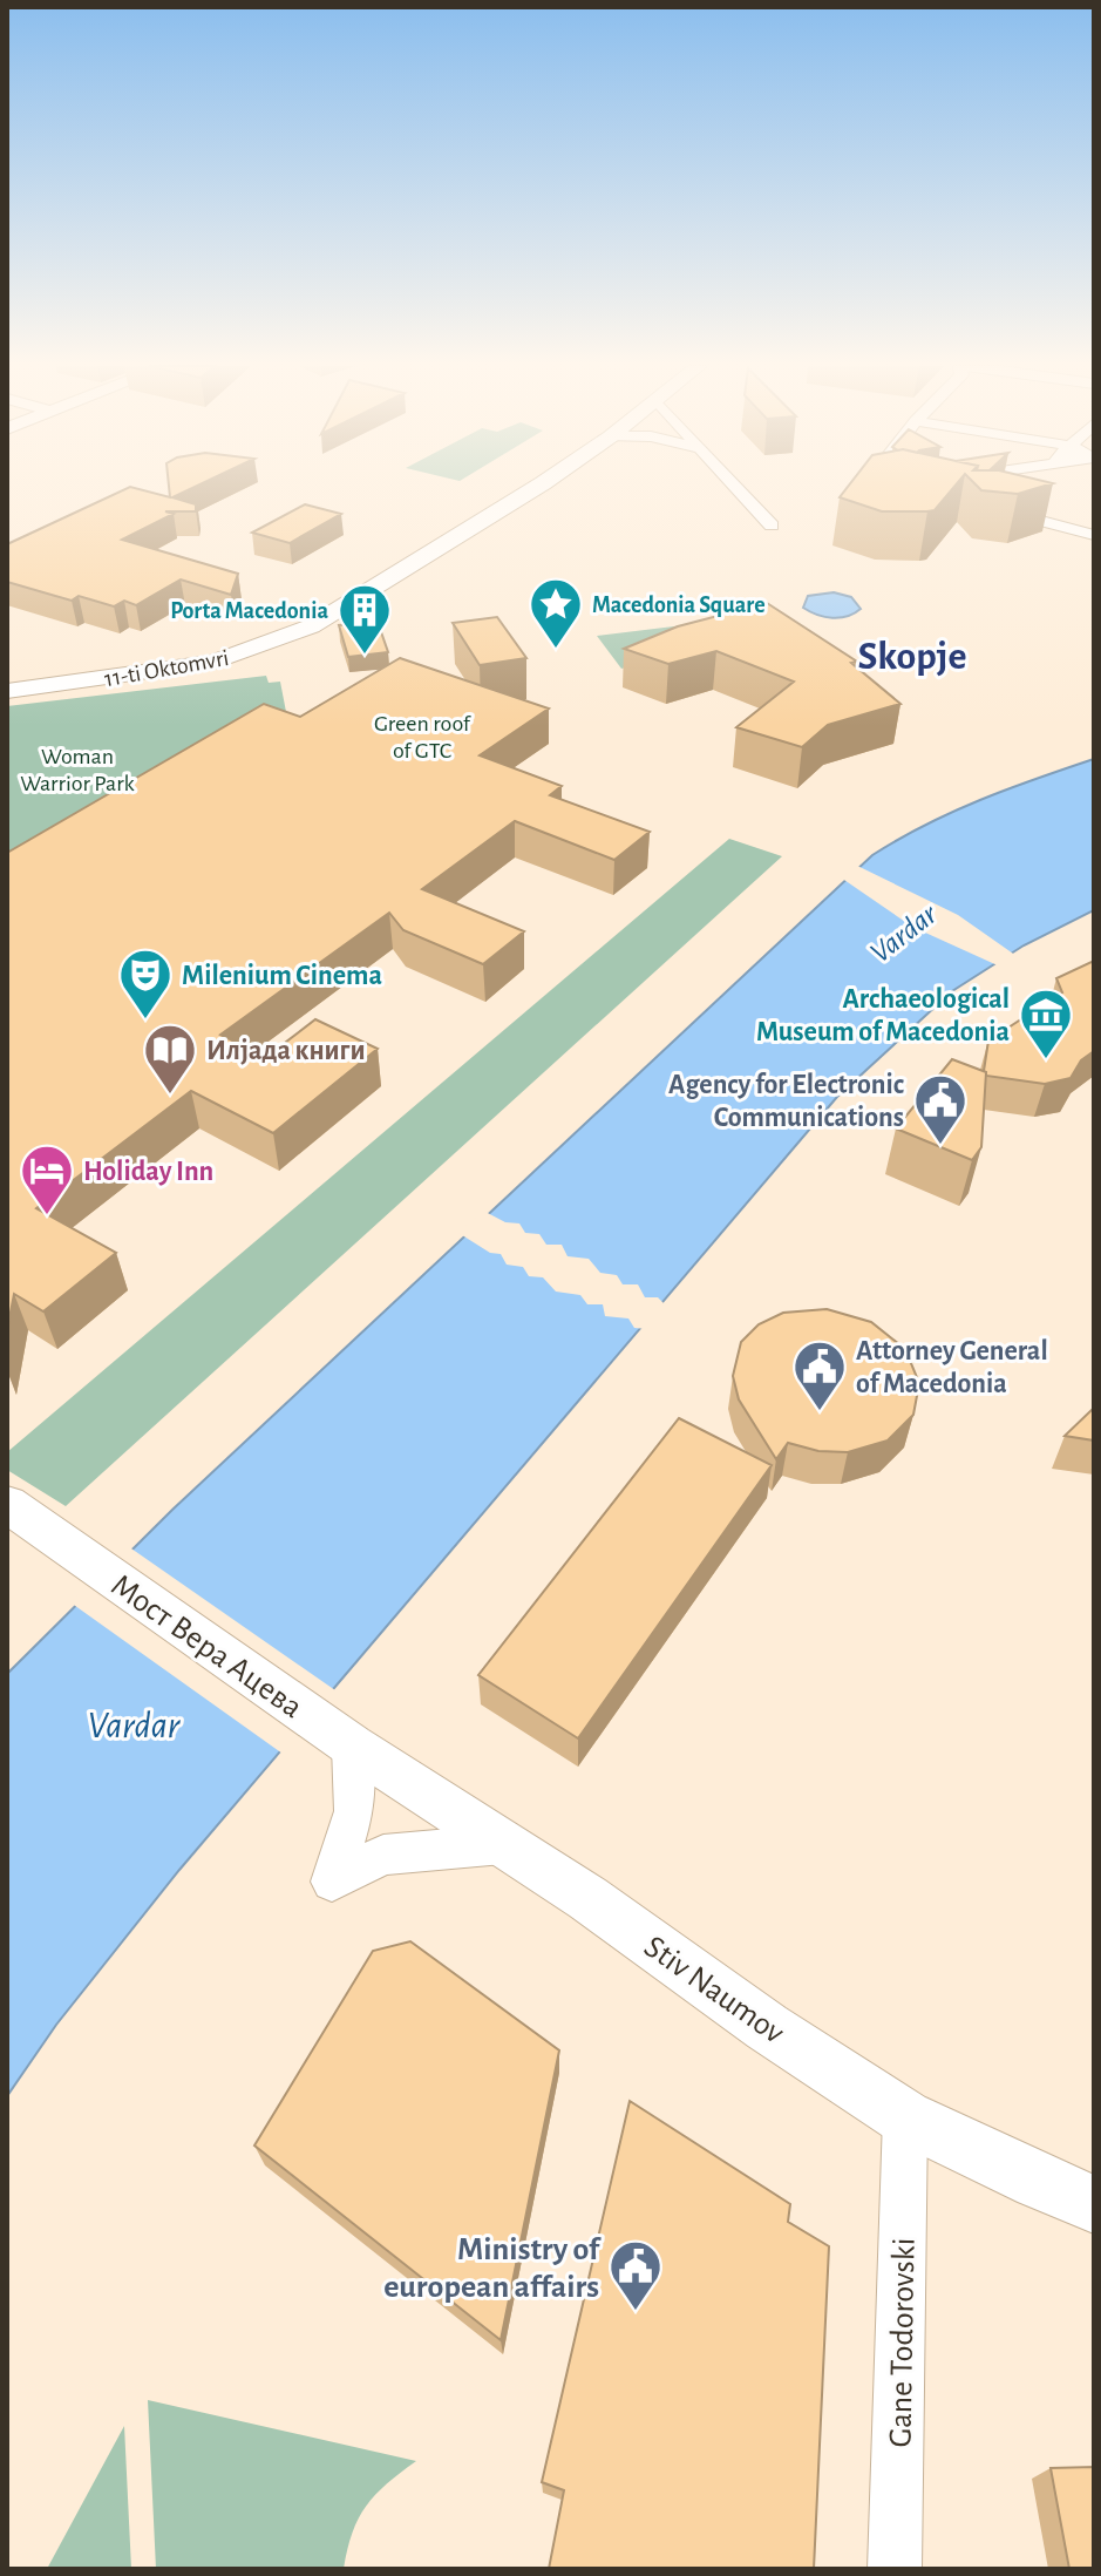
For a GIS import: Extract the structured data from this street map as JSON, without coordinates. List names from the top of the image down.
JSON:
{
  "streets": {
    "street": [
      "11-ti Oktomvri",
      "Мост Вера Ацева",
      "Stiv Naumov",
      "Gane Todorovski"
    ]
  },
  "crossings": [
    ["Мост Вера Ацева", "Stiv Naumov"],
    ["Stiv Naumov", "Gane Todorovski"]
  ],
  "districts": ["Skopje"],
  "water": ["Vardar"],
  "parks": ["Green roof of GTC", "Woman Warrior Park"],
  "places": {
    "place": ["Macedonia Square"],
    "building": ["Porta Macedonia"],
    "theatre": ["Milenium Cinema"],
    "museum": ["Archaeological Museum of Macedonia"],
    "library": ["Илјада книги"],
    "public building": ["Agency for Electronic Communications", "Attorney General of Macedonia", "Ministry of european affairs"],
    "hotel": ["Holiday Inn"]
  }
}
